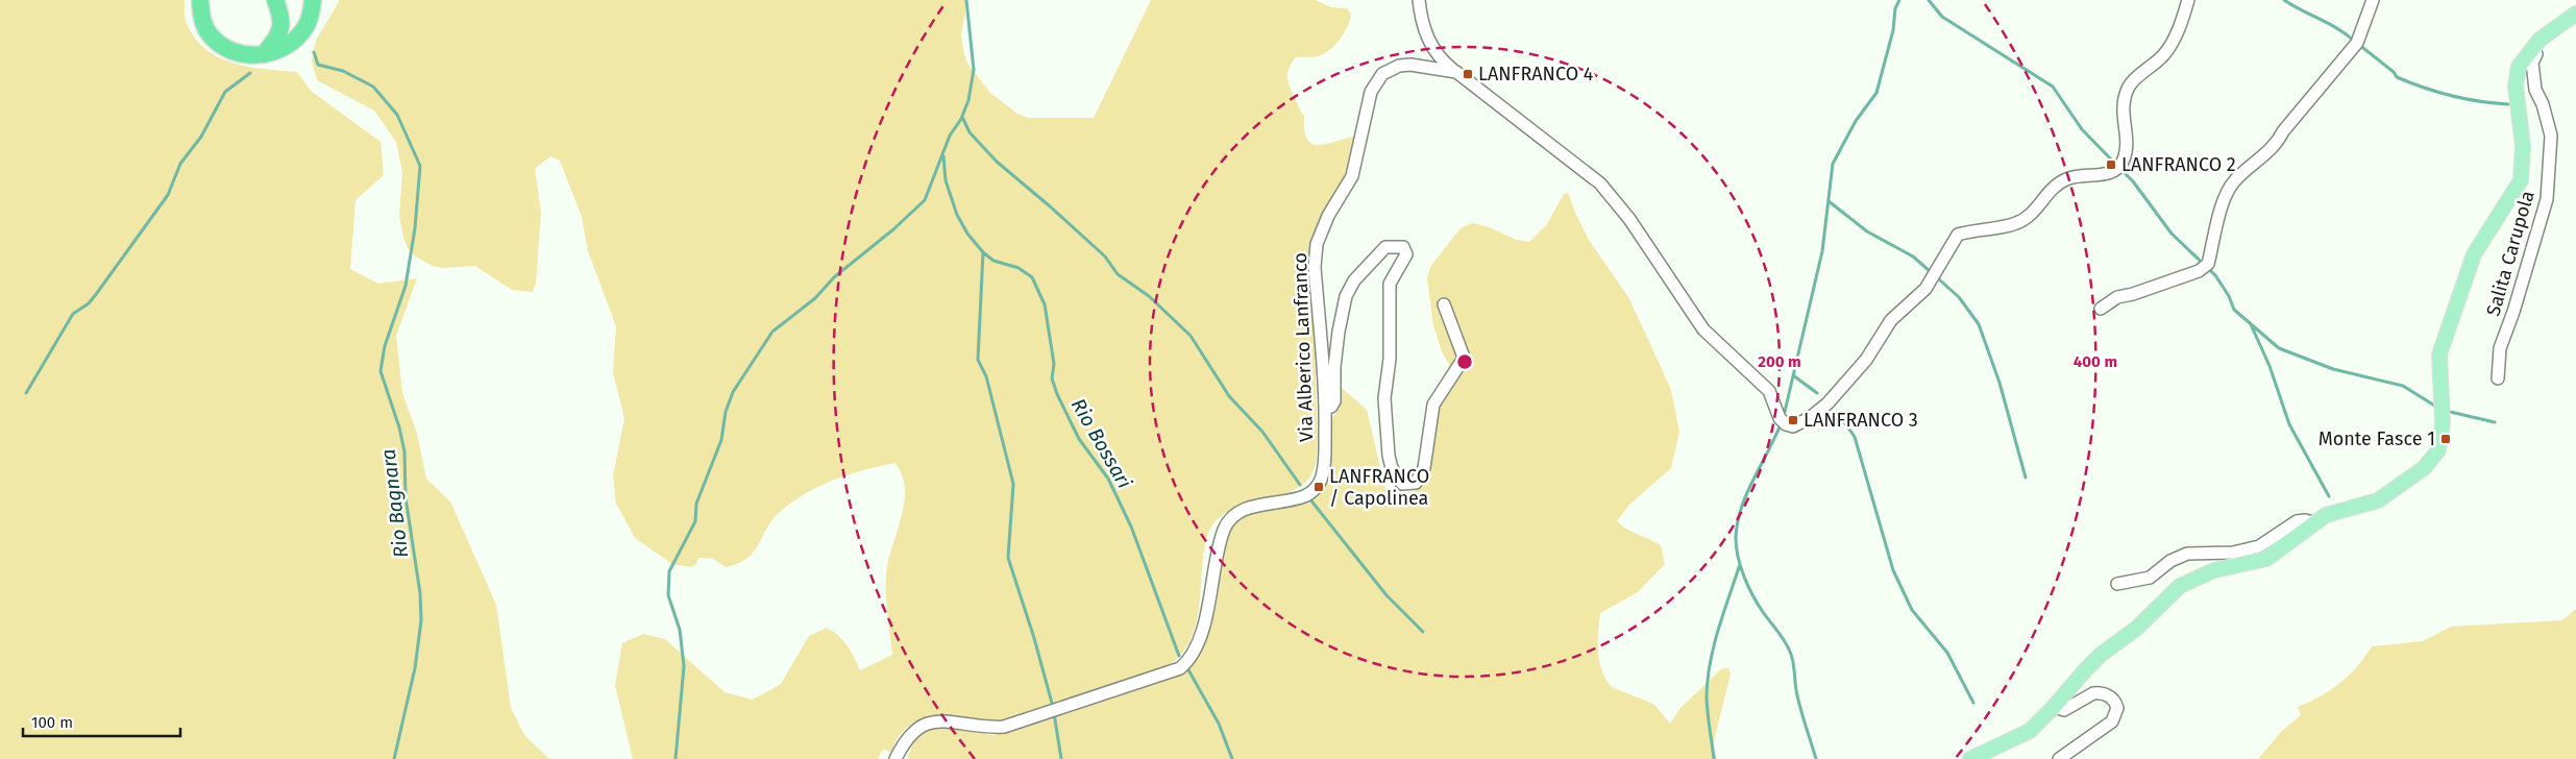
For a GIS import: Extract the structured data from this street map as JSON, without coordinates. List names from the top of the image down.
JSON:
{
  "streets": {
    "street": ["Salita Carupola", "Via Alberico Lanfranco"]
  },
  "water": ["Rio Bossari", "Rio Bagnara"],
  "places": {
    "transit": [
      "LANFRANCO 4",
      "LANFRANCO 2",
      "LANFRANCO 3",
      "Monte Fasce 1",
      "LANFRANCO / Capolinea"
    ]
  },
  "scale_bar": "100 m",
  "rings": ["200 m", "400 m"]
}
